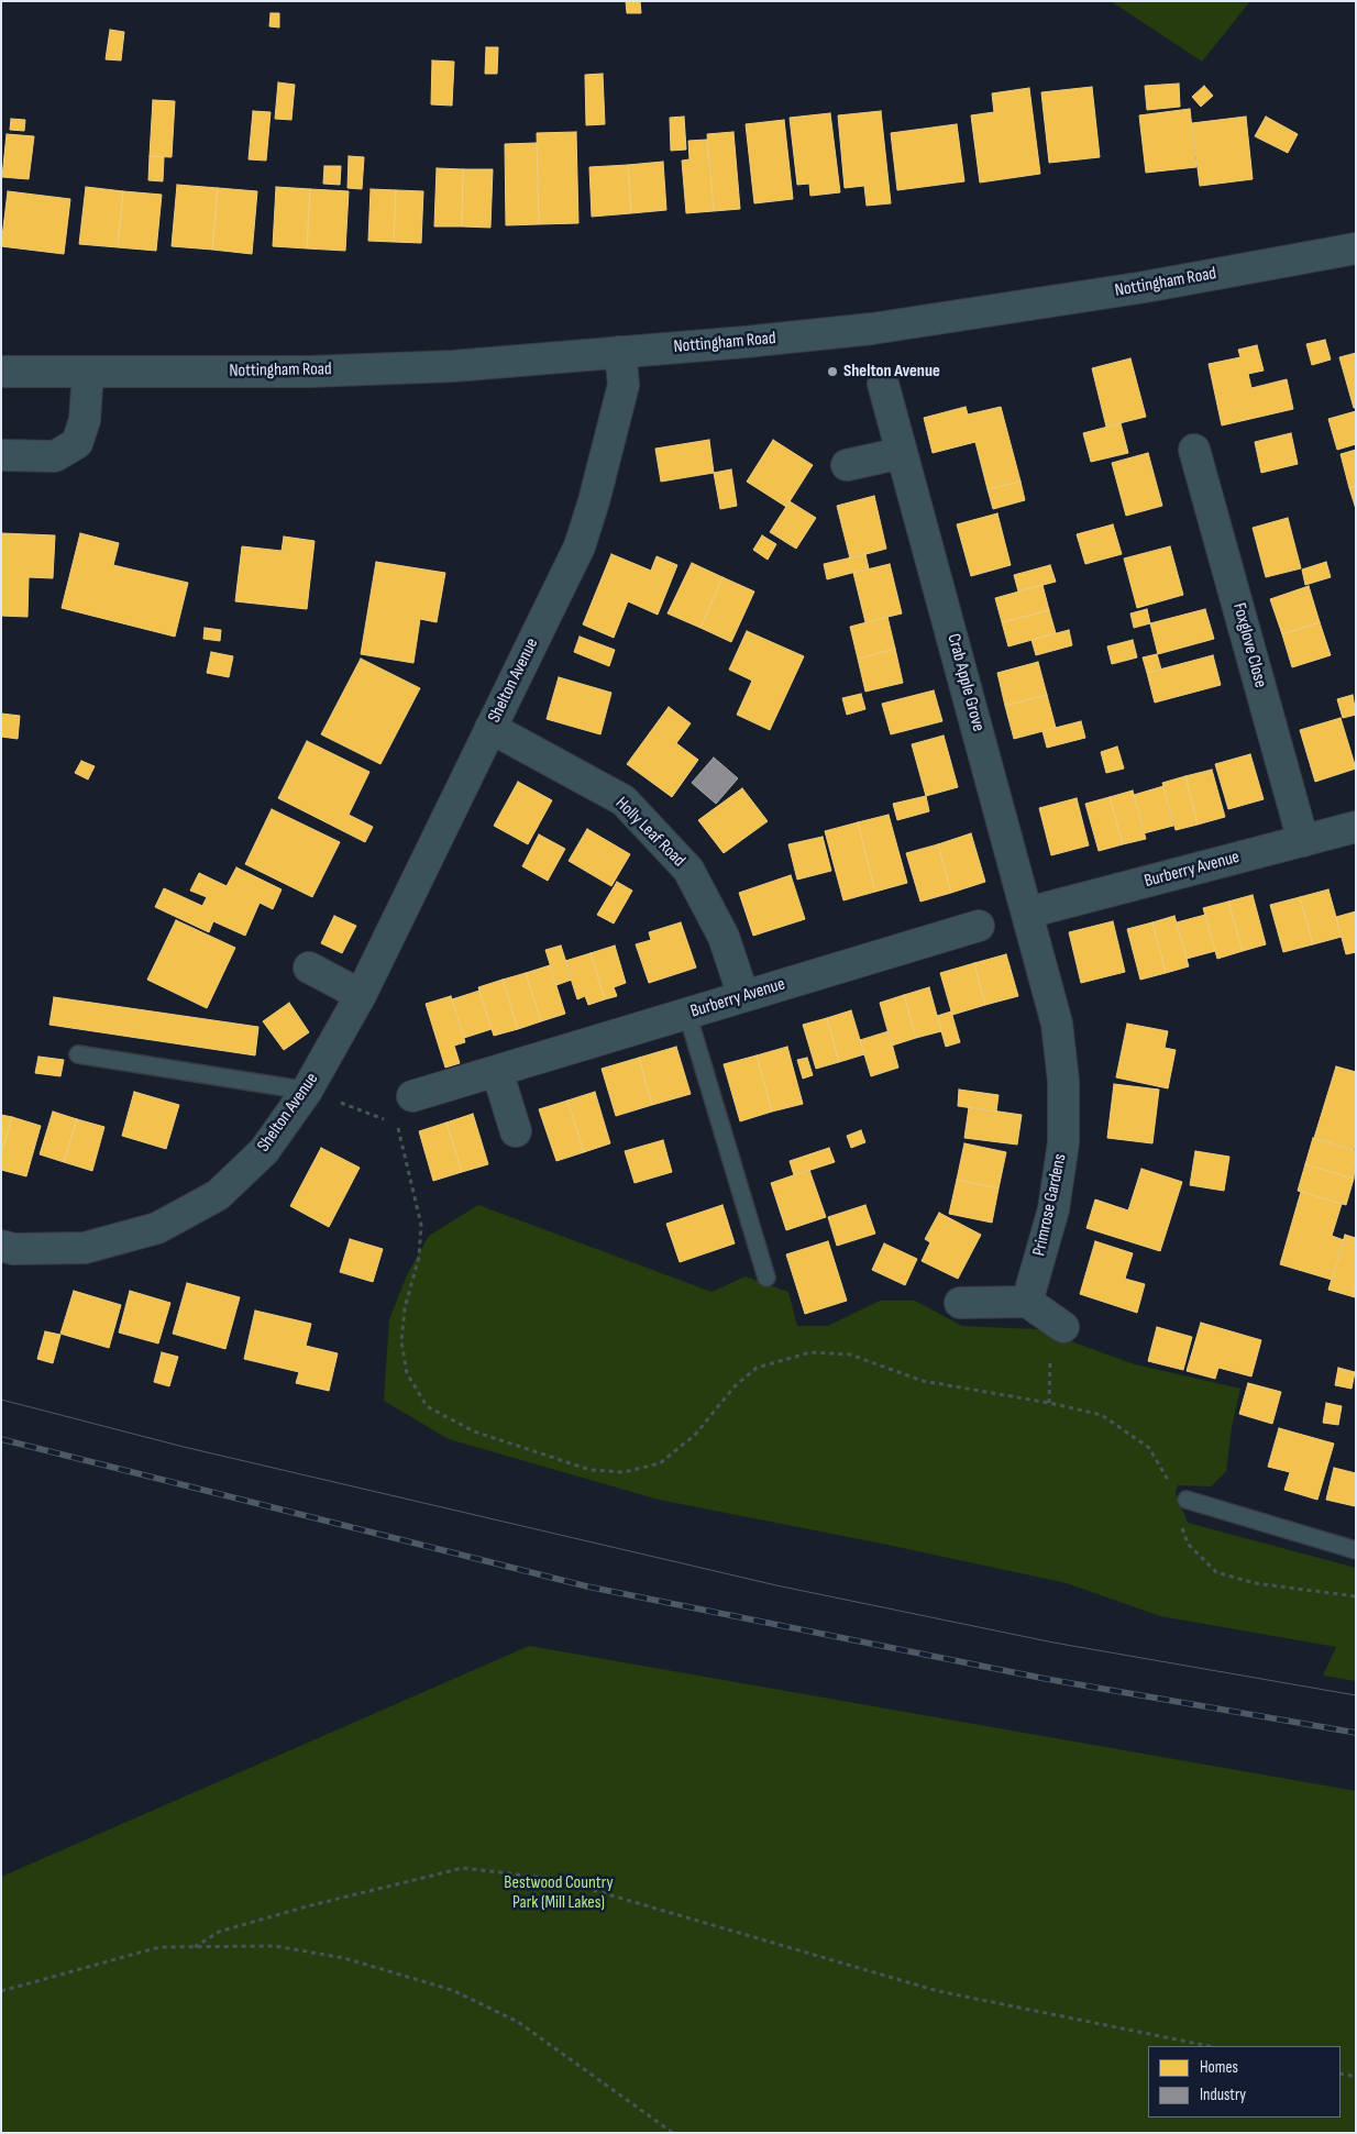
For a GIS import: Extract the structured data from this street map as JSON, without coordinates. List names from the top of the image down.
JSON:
{
  "streets": {
    "street": [
      "Nottingham Road",
      "Foxglove Close",
      "Shelton Avenue",
      "Crab Apple Grove",
      "Holly Leaf Road",
      "Burberry Avenue",
      "Primrose Gardens"
    ]
  },
  "crossings": [
    ["Nottingham Road", "Shelton Avenue"],
    ["Foxglove Close", "Burberry Avenue"],
    ["Shelton Avenue", "Holly Leaf Road"],
    ["Crab Apple Grove", "Burberry Avenue"],
    ["Crab Apple Grove", "Primrose Gardens"],
    ["Holly Leaf Road", "Burberry Avenue"],
    ["Burberry Avenue", "Primrose Gardens"]
  ],
  "parks": ["Bestwood Country Park (Mill Lakes)"],
  "places": ["Shelton Avenue"],
  "legend": ["Homes", "Industry"]
}
